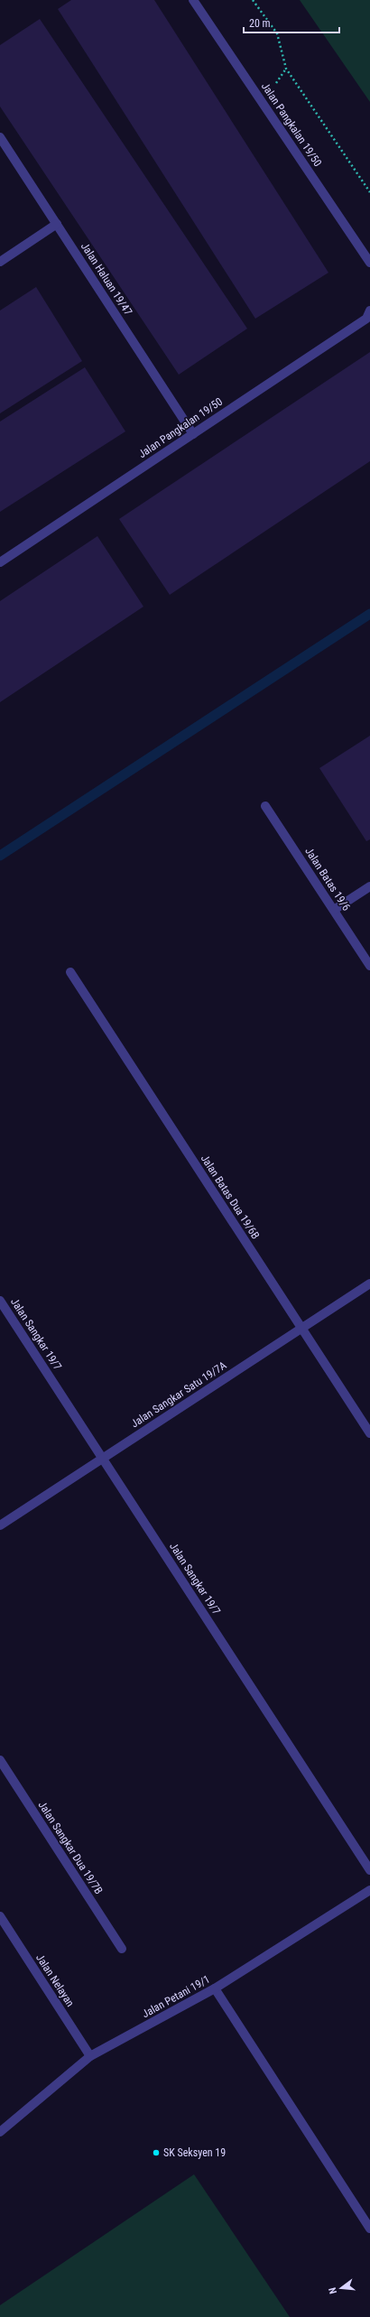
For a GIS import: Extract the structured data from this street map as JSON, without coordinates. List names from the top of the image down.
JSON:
{
  "streets": {
    "street": [
      "Jalan Pangkalan 19/50",
      "Jalan Haluan 19/47",
      "Jalan Batas 19/6",
      "Jalan Batas Dua 19/6B",
      "Jalan Sangkar 19/7",
      "Jalan Sangkar Satu 19/7A",
      "Jalan Sangkar Dua 19/7B",
      "Jalan Nelayan",
      "Jalan Petani 19/1"
    ]
  },
  "crossings": [
    ["Jalan Pangkalan 19/50", "Jalan Haluan 19/47"],
    ["Jalan Batas Dua 19/6B", "Jalan Sangkar Satu 19/7A"],
    ["Jalan Sangkar 19/7", "Jalan Sangkar Satu 19/7A"],
    ["Jalan Nelayan", "Jalan Petani 19/1"]
  ],
  "places": ["SK Seksyen 19"],
  "scale_bar": "20 m",
  "north": "left"
}
